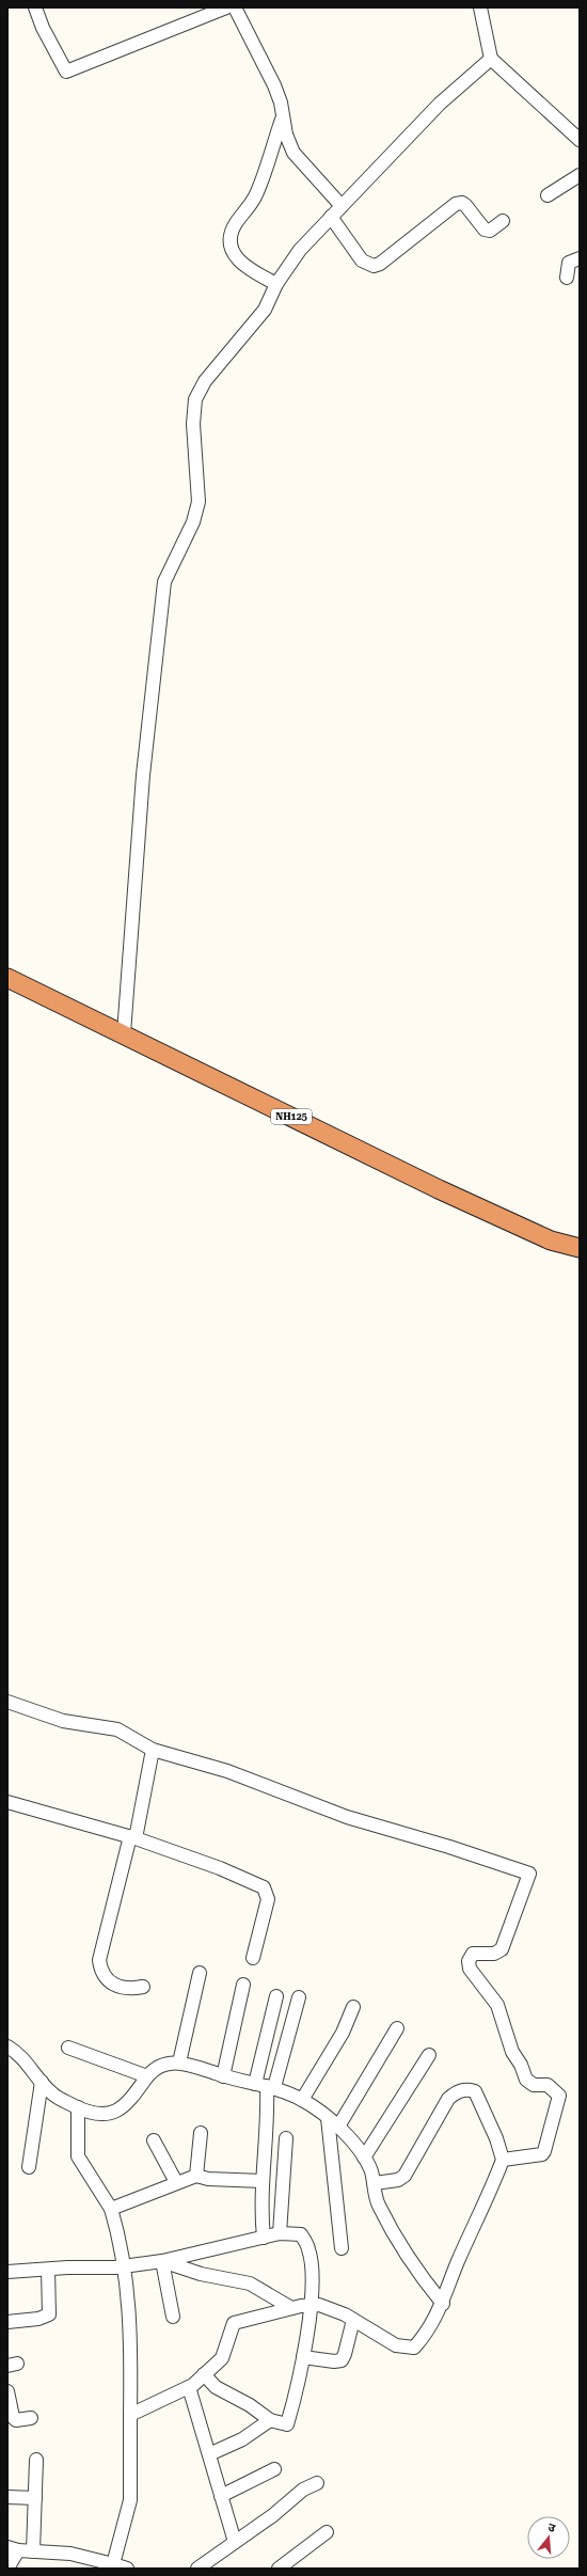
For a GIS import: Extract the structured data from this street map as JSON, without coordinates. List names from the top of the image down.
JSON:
{
  "streets": {
    "highway": ["NH125"]
  },
  "north": "top"
}
